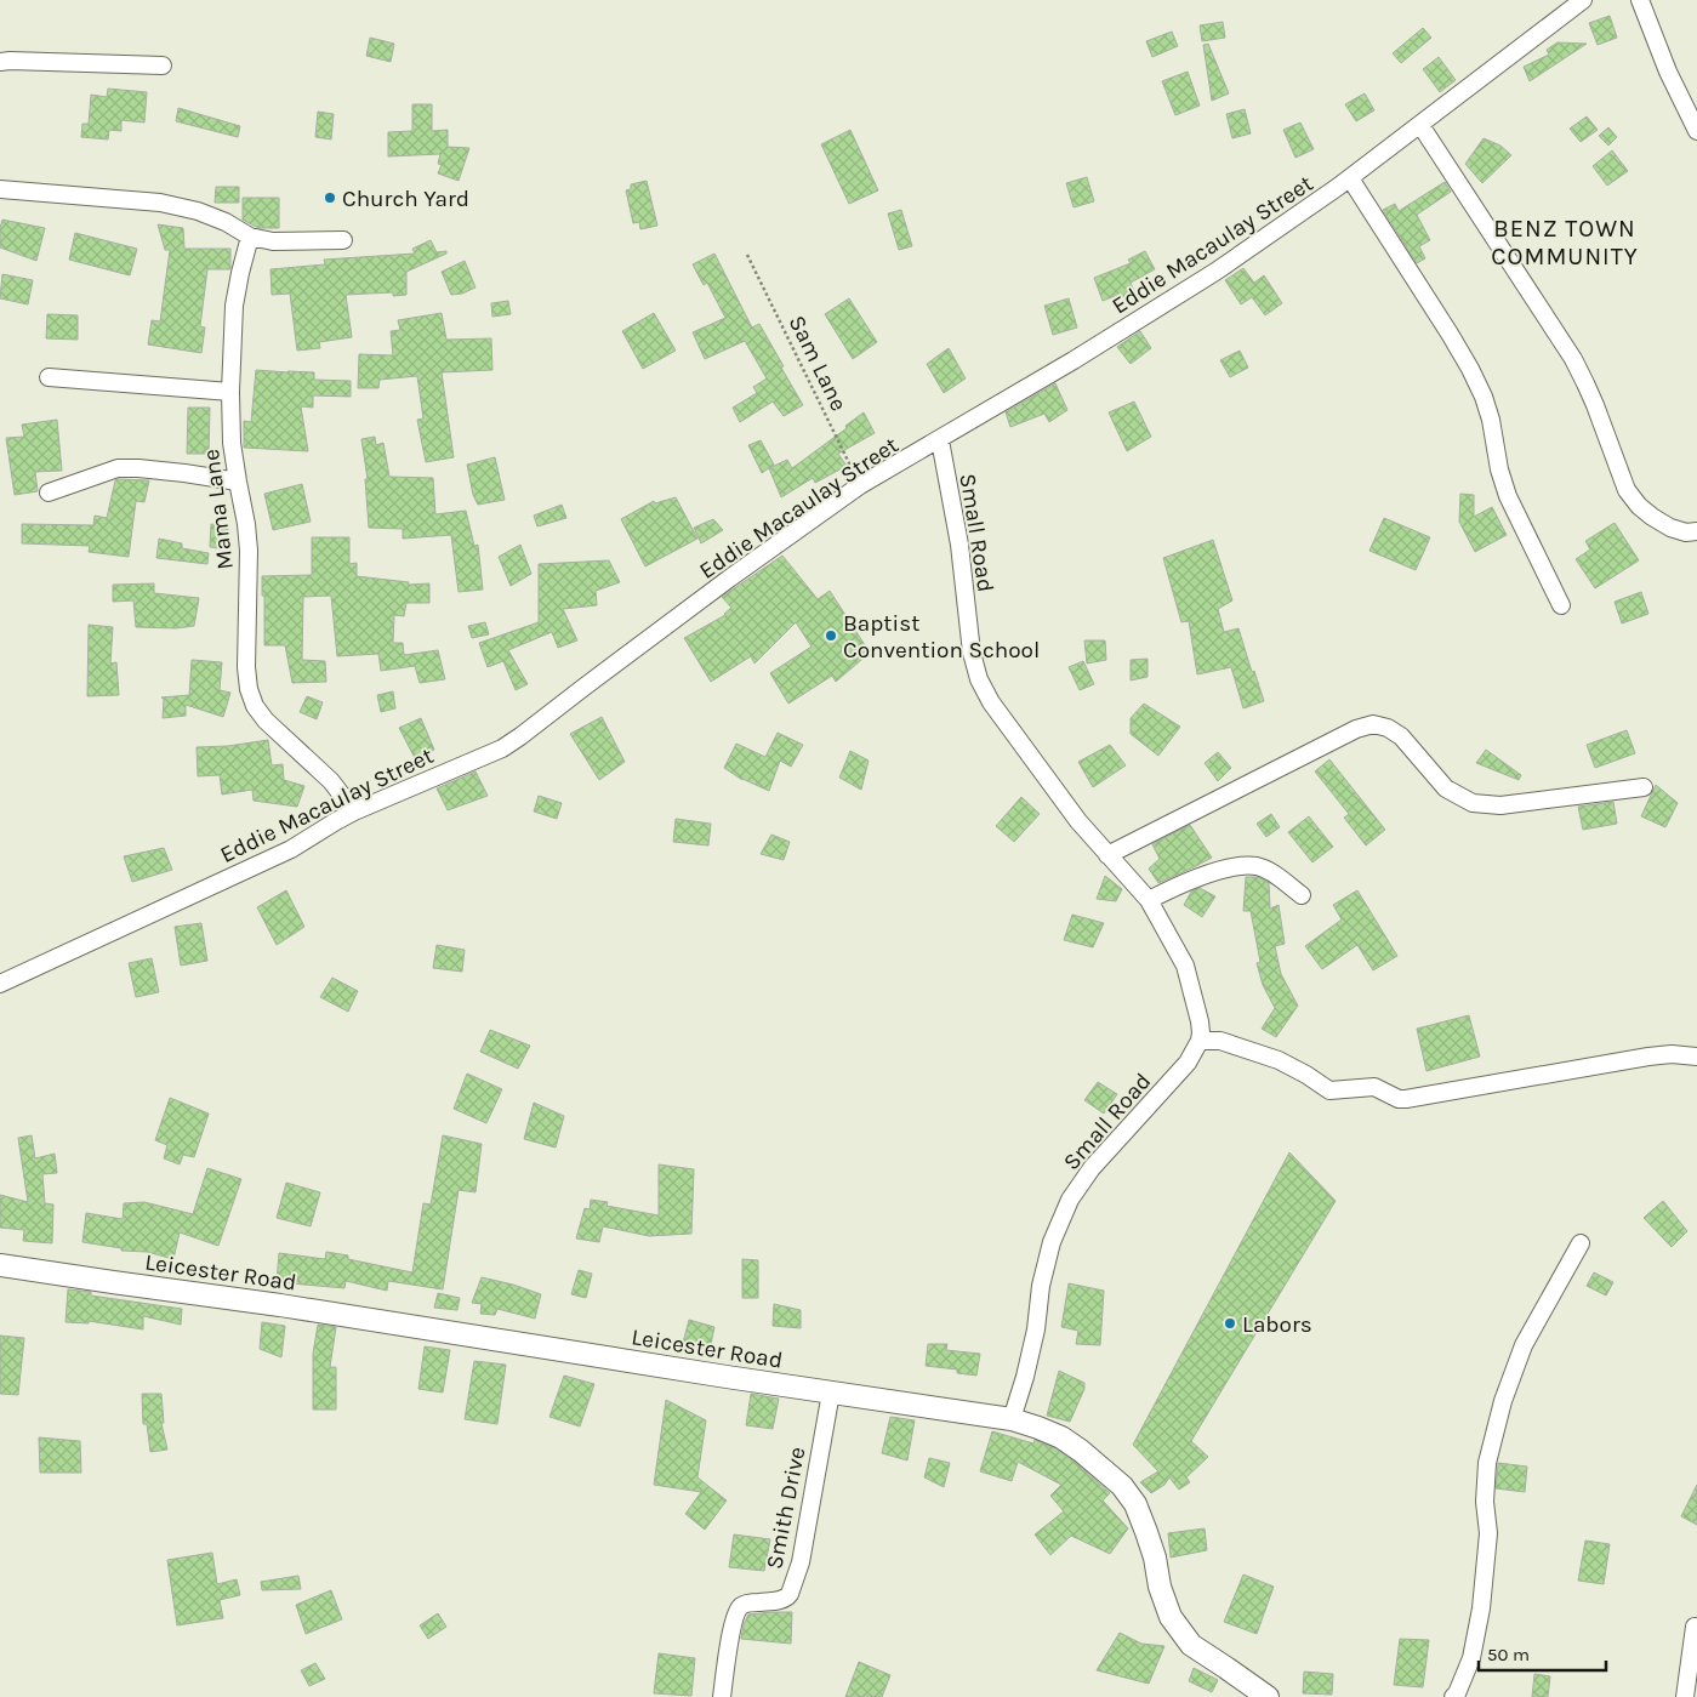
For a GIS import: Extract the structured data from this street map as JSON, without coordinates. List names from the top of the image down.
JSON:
{
  "streets": {
    "street": [
      "Eddie Macaulay Street",
      "Mama Lane",
      "Small Road",
      "Leicester Road",
      "Smith Drive"
    ],
    "path": ["Sam Lane"]
  },
  "crossings": [
    ["Eddie Macaulay Street", "Sam Lane"],
    ["Eddie Macaulay Street", "Mama Lane"],
    ["Eddie Macaulay Street", "Small Road"],
    ["Small Road", "Leicester Road"],
    ["Leicester Road", "Smith Drive"]
  ],
  "districts": ["BENZ TOWN COMMUNITY"],
  "places": ["Church Yard", "Baptist Convention School", "Labors"],
  "scale_bar": "50 m"
}
